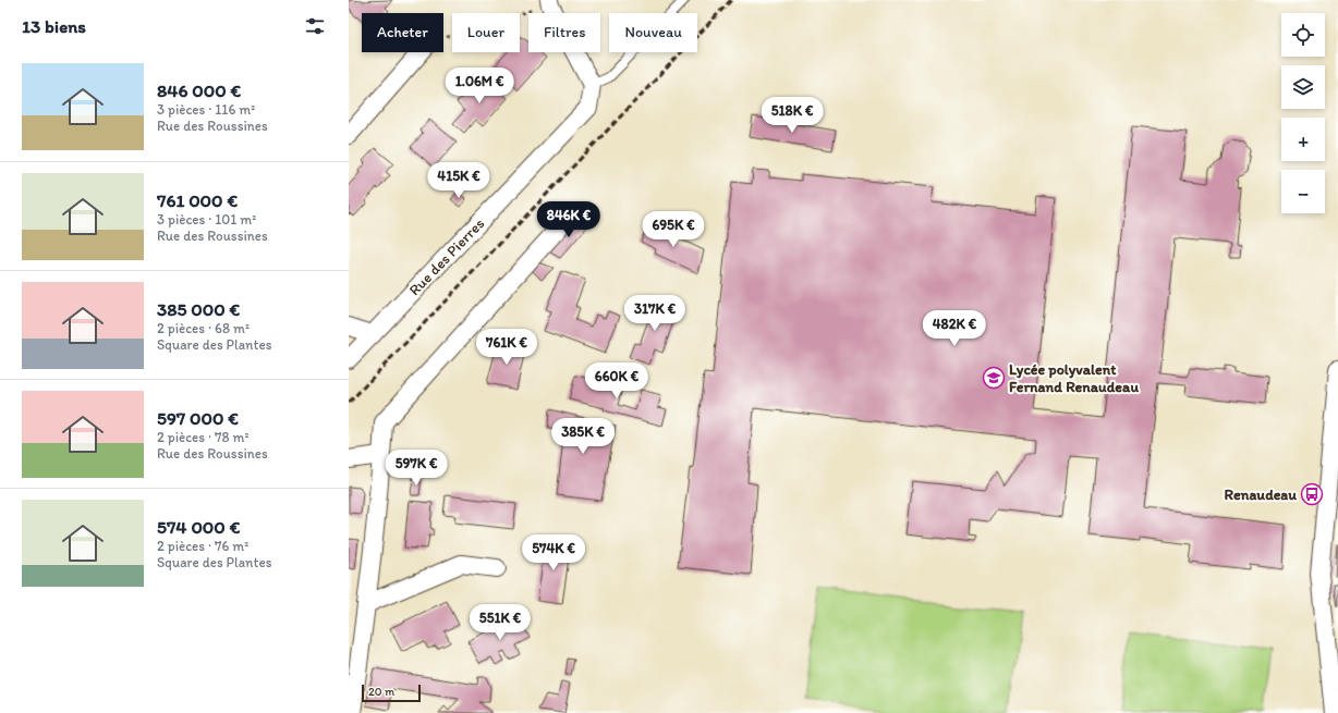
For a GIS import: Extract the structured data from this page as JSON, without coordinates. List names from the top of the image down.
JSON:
{
  "streets": {
    "street": ["Rue des Pierres"]
  },
  "places": {
    "school or university": ["Lycée polyvalent Fernand Renaudeau"],
    "bus stop": ["Renaudeau"]
  },
  "scale_bar": "20 m",
  "page": {
    "heading": "13 biens",
    "map_buttons": ["+", "−"],
    "chip": [
      "Acheter",
      "Louer",
      "Filtres",
      "Nouveau"
    ],
    "list": [
      {
        "name": "846 000 €",
        "note": "3 pièces · 116 m² · Rue des Roussines"
      },
      {
        "name": "761 000 €",
        "note": "3 pièces · 101 m² · Rue des Roussines"
      },
      {
        "name": "385 000 €",
        "note": "2 pièces · 68 m² · Square des Plantes"
      },
      {
        "name": "597 000 €",
        "note": "2 pièces · 78 m² · Rue des Roussines"
      },
      {
        "name": "574 000 €",
        "note": "2 pièces · 76 m² · Square des Plantes"
      }
    ],
    "price": [
      "1.06M €",
      "518K €",
      "415K €",
      "846K €",
      "695K €",
      "317K €",
      "482K €",
      "761K €",
      "660K €",
      "385K €",
      "597K €",
      "574K €",
      "551K €"
    ],
    "scale": "20 m"
  }
}
